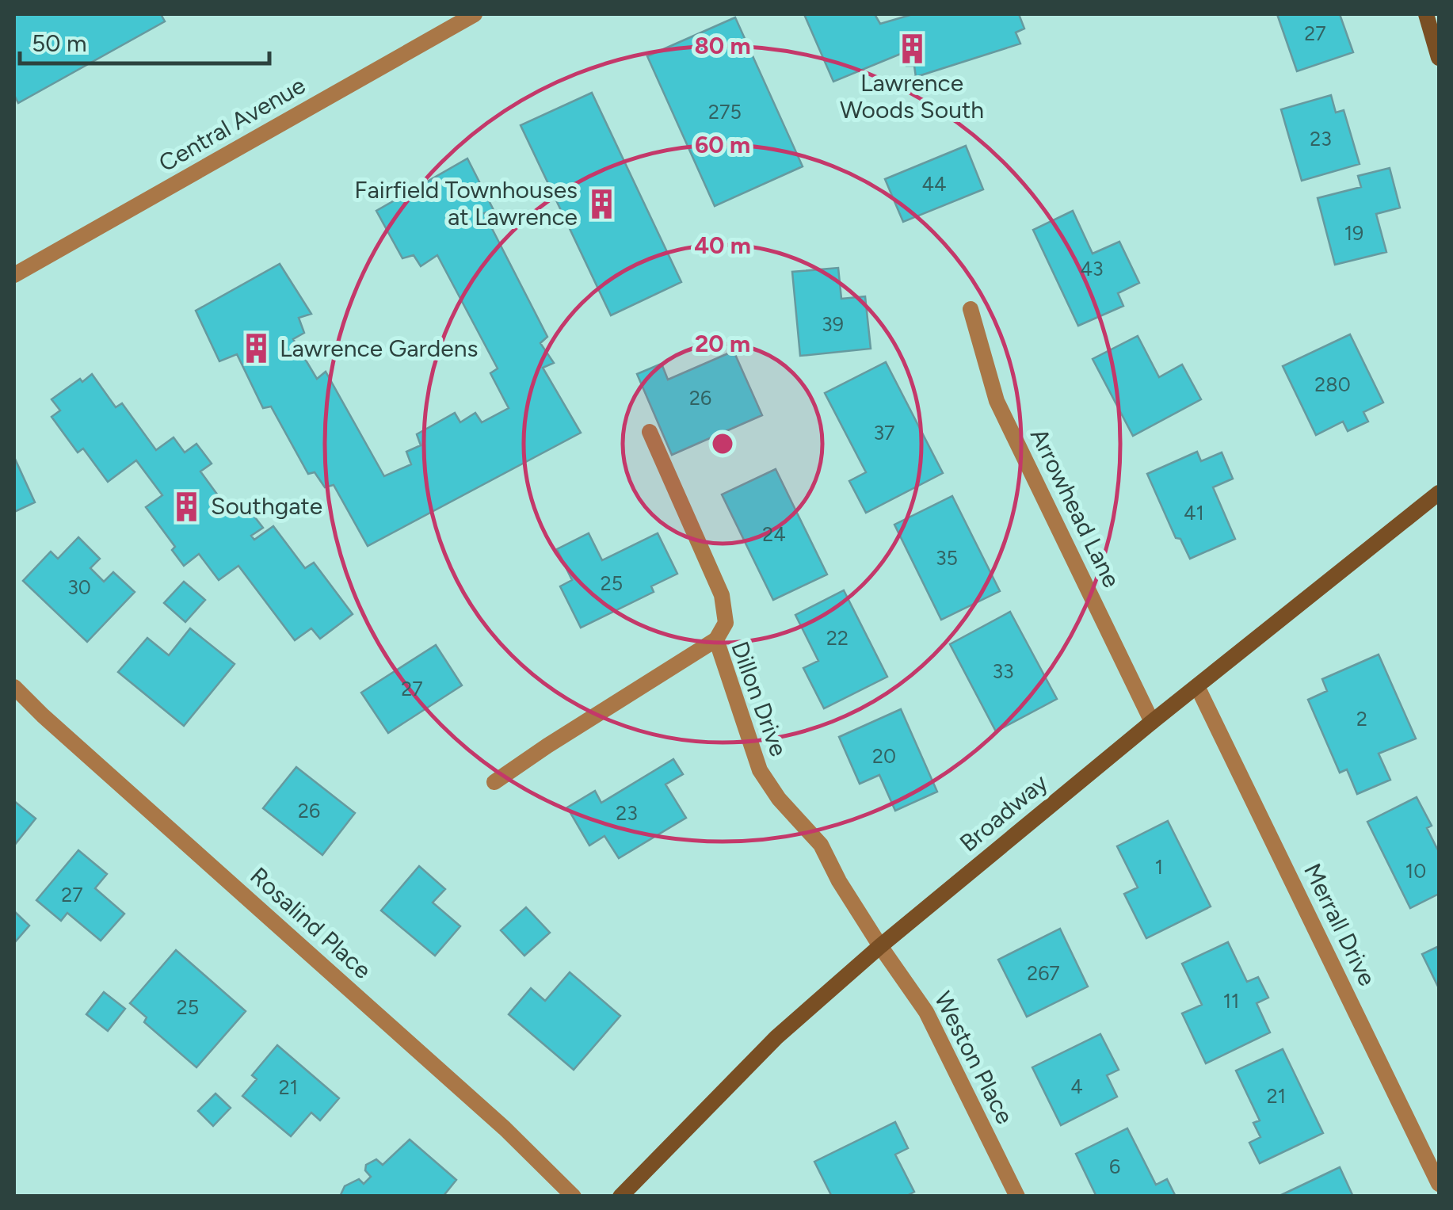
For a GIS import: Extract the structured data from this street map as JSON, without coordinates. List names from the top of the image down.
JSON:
{
  "streets": {
    "main road": ["Broadway"],
    "street": [
      "Central Avenue",
      "Arrowhead Lane",
      "Dillon Drive",
      "Rosalind Place",
      "Merrall Drive",
      "Weston Place"
    ]
  },
  "crossings": [
    ["Arrowhead Lane", "Broadway"],
    ["Dillon Drive", "Broadway"],
    ["Dillon Drive", "Weston Place"],
    ["Broadway", "Merrall Drive"],
    ["Broadway", "Weston Place"]
  ],
  "places": {
    "building": [
      "Lawrence Woods South",
      "Fairfield Townhouses at Lawrence",
      "Lawrence Gardens",
      "Southgate"
    ]
  },
  "house_numbers": [
    "27",
    "275",
    "23",
    "44",
    "19",
    "43",
    "39",
    "280",
    "26",
    "37",
    "41",
    "24",
    "35",
    "25",
    "30",
    "22",
    "33",
    "27",
    "2",
    "20",
    "26",
    "23",
    "1",
    "10",
    "27",
    "267",
    "11",
    "25",
    "4",
    "21",
    "21",
    "6"
  ],
  "scale_bar": "50 m",
  "rings": [
    "80 m",
    "60 m",
    "40 m",
    "20 m"
  ]
}
